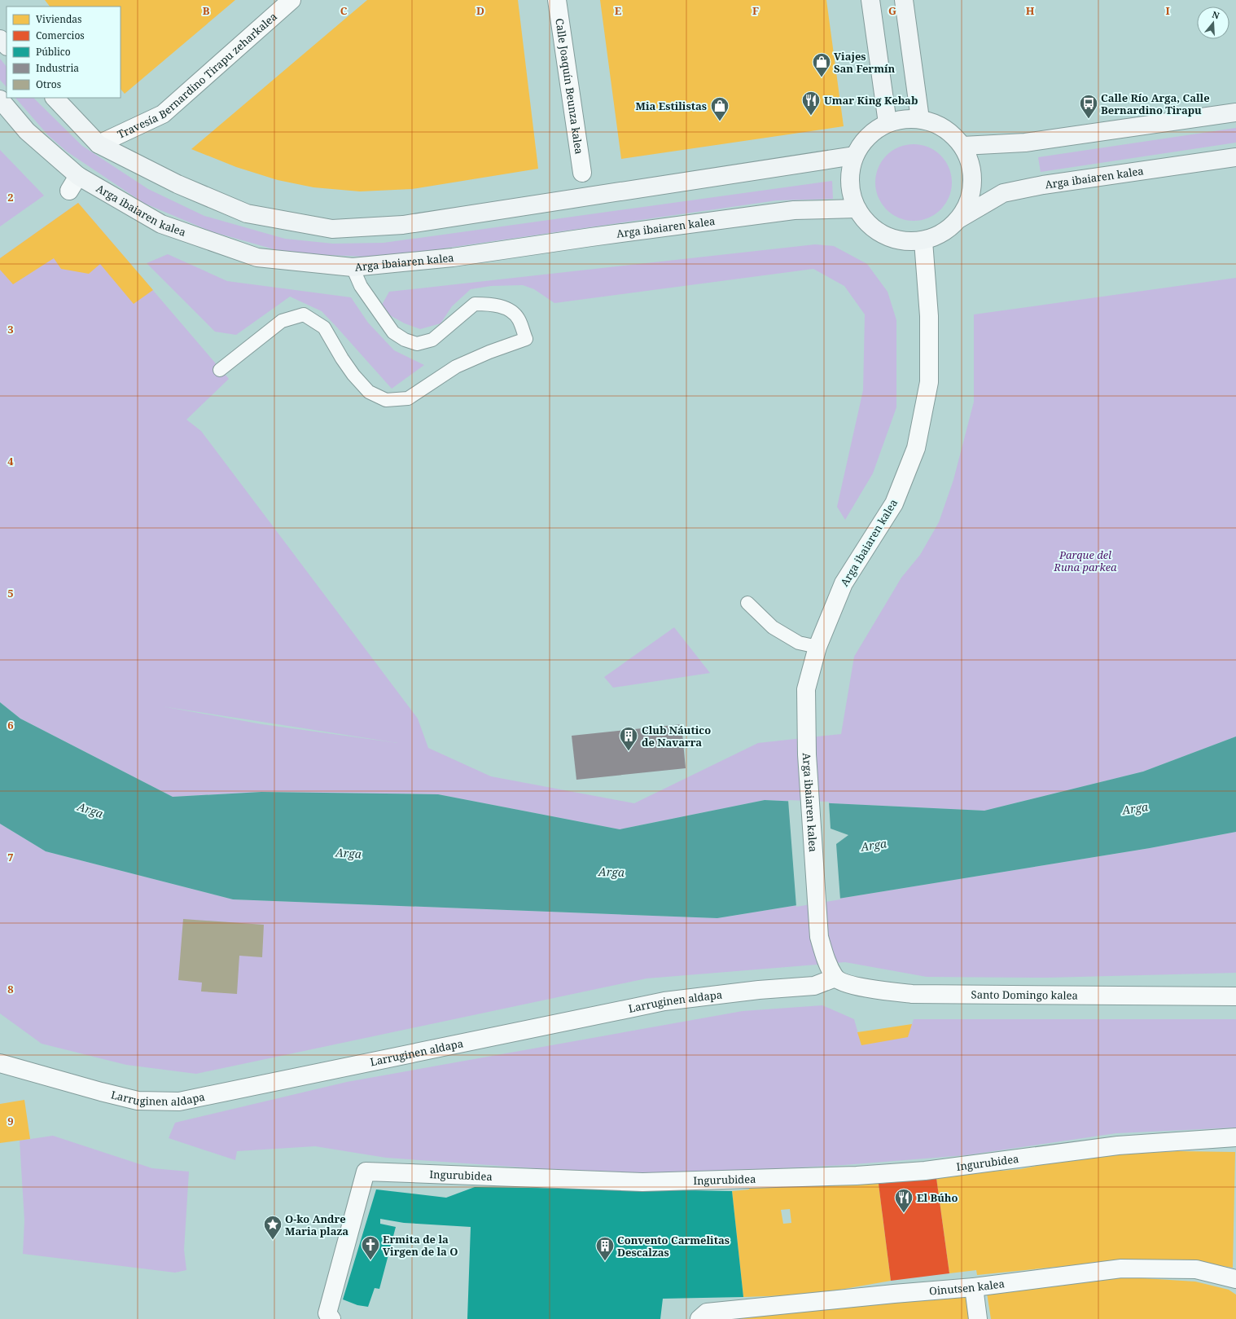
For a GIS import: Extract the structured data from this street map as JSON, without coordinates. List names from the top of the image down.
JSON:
{
  "streets": {
    "street": [
      "Travesía Bernardino Tirapu zeharkalea",
      "Calle Joaquín Beunza kalea",
      "Arga ibaiaren kalea",
      "Santo Domingo kalea",
      "Larruginen aldapa",
      "Ingurubidea",
      "Oinutsen kalea"
    ]
  },
  "crossings": [
    ["Arga ibaiaren kalea", "Santo Domingo kalea"],
    ["Arga ibaiaren kalea", "Larruginen aldapa"],
    ["Santo Domingo kalea", "Larruginen aldapa"]
  ],
  "water": ["Arga"],
  "parks": ["Parque del Runa parkea"],
  "places": {
    "shop": ["Viajes San Fermín", "Mia Estilistas"],
    "restaurant": ["Umar King Kebab", "El Búho"],
    "bus stop": ["Calle Río Arga, Calle Bernardino Tirapu"],
    "building": ["Club Náutico de Navarra", "Convento Carmelitas Descalzas"],
    "place": ["O-ko Andre Maria plaza"],
    "church": ["Ermita de la Virgen de la O"]
  },
  "legend": [
    "Viviendas",
    "Comercios",
    "Público",
    "Industria",
    "Otros"
  ],
  "north": "top",
  "grid": {
    "columns": [
      "B",
      "C",
      "D",
      "E",
      "F",
      "G",
      "H",
      "I"
    ],
    "rows": [
      "2",
      "3",
      "4",
      "5",
      "6",
      "7",
      "8",
      "9"
    ]
  }
}
